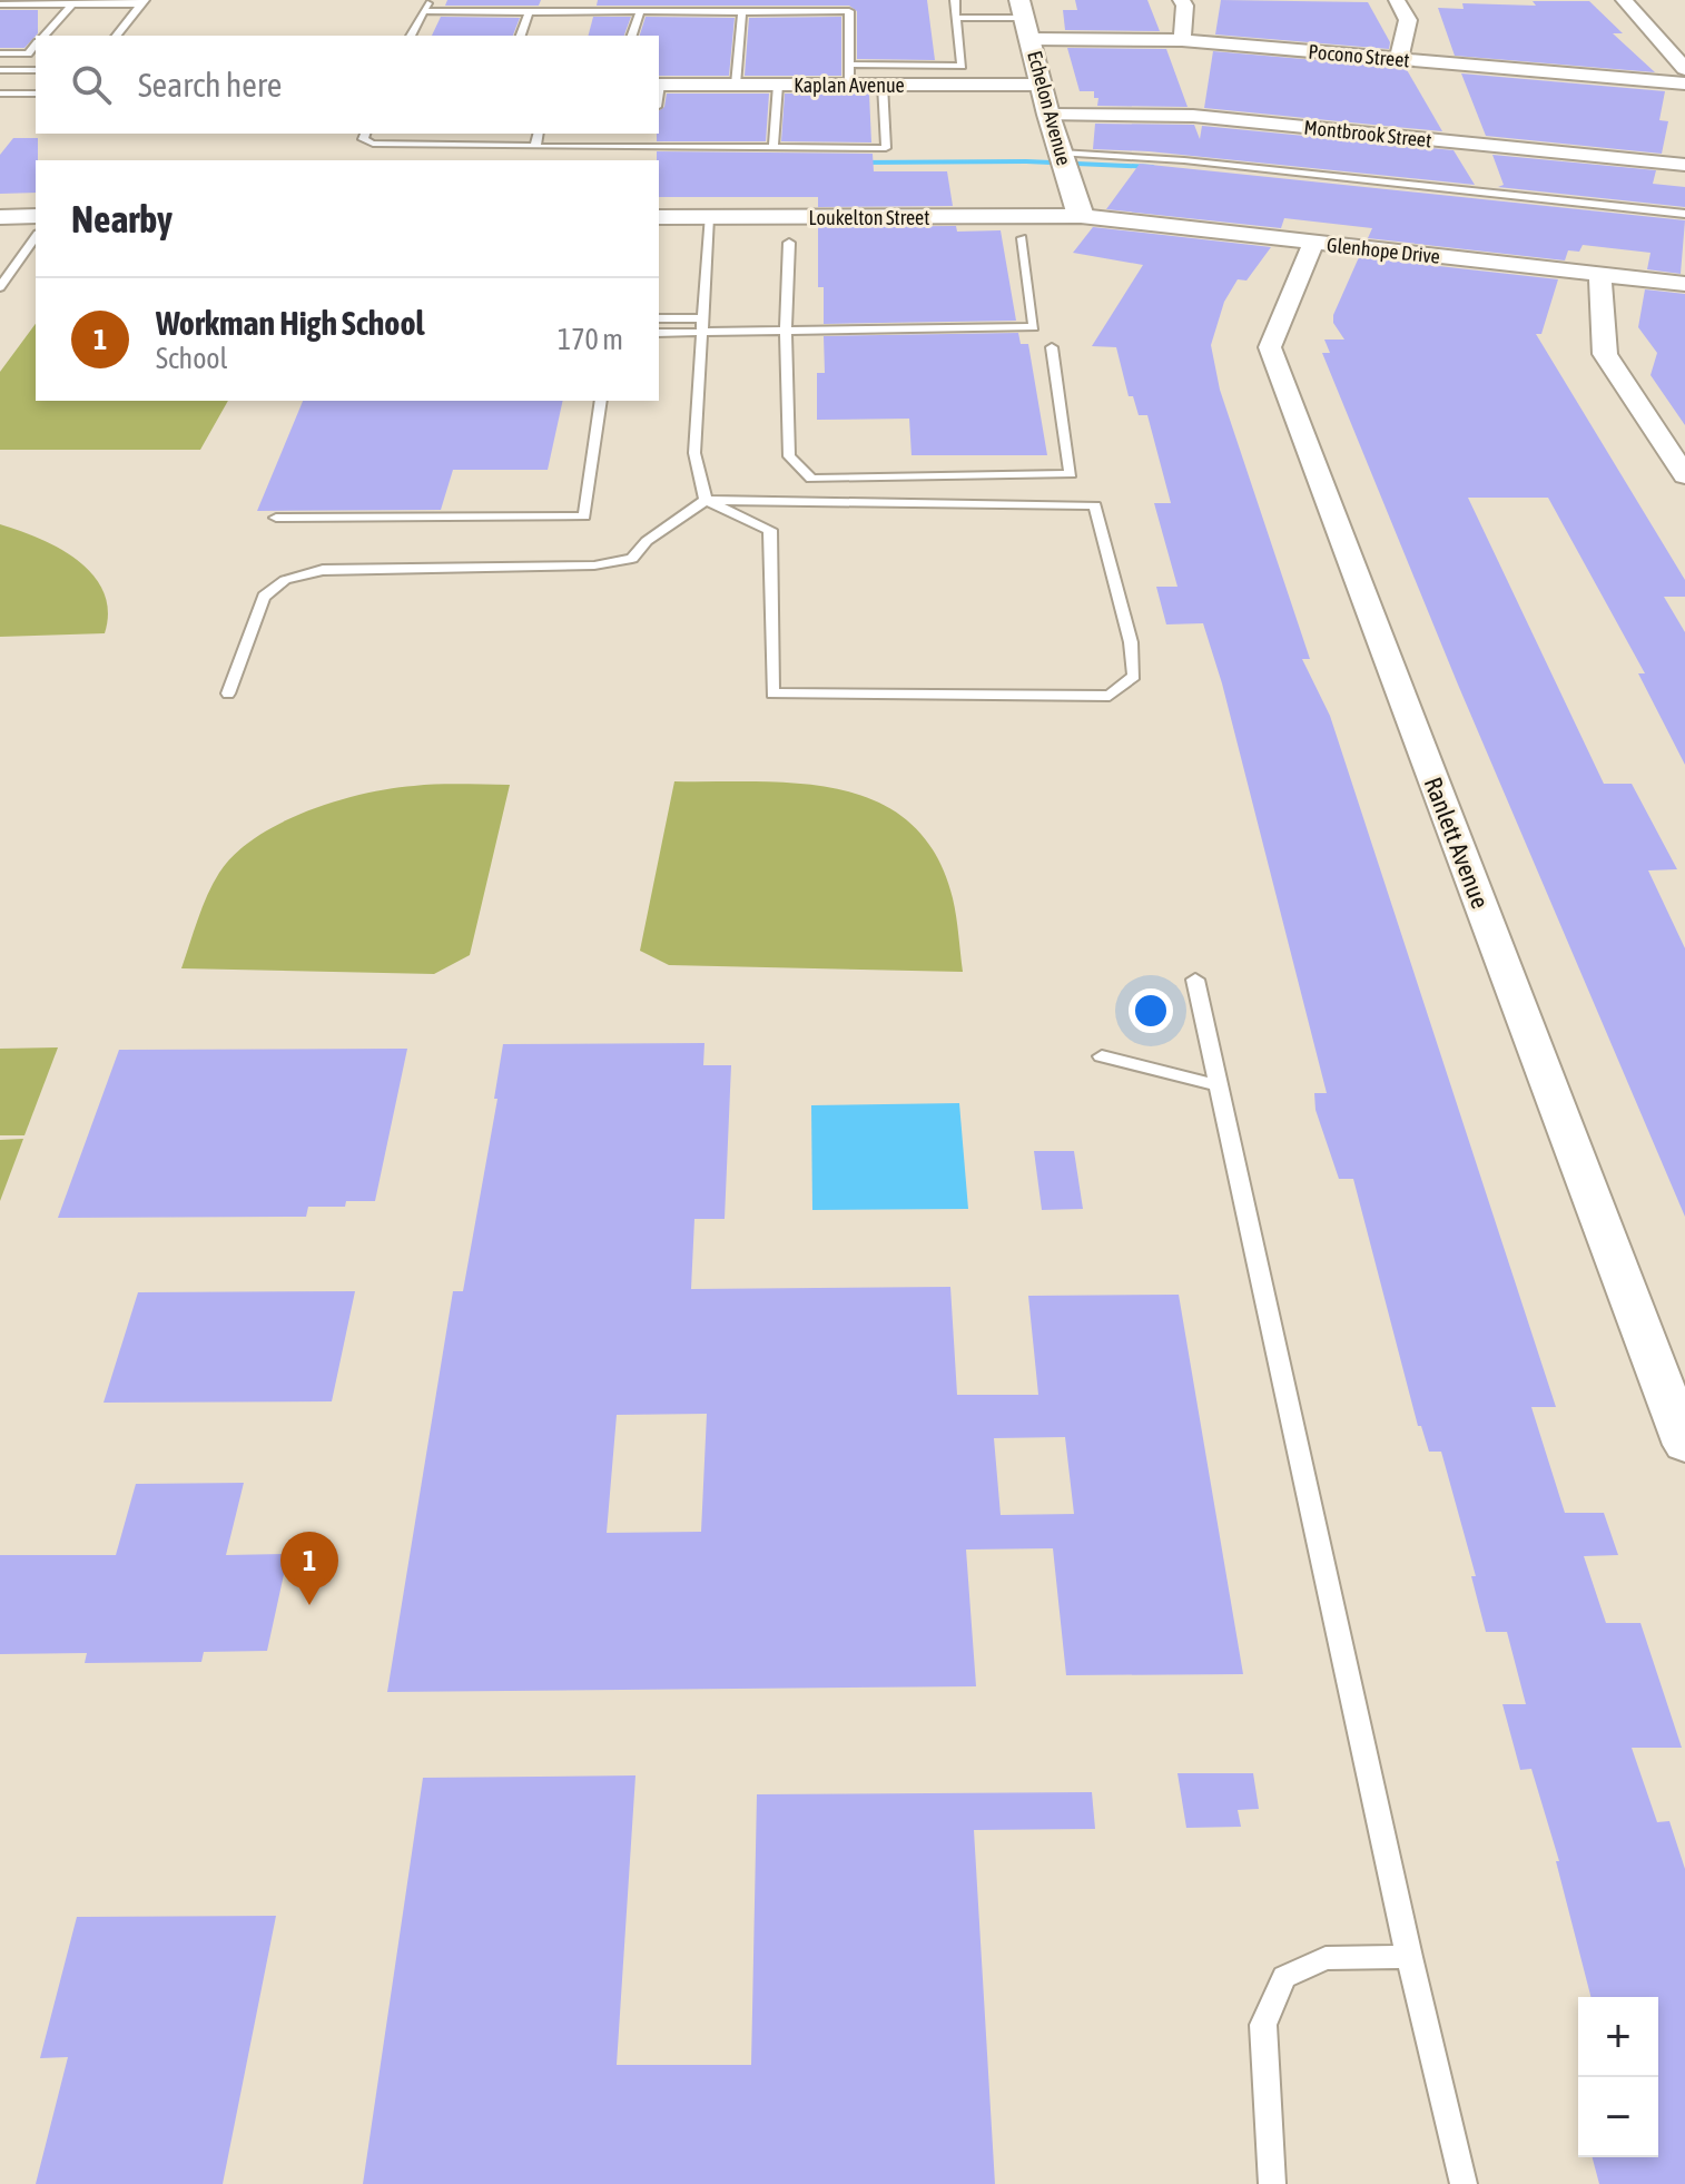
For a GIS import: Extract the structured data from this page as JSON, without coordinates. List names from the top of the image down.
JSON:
{
  "streets": {
    "street": [
      "Pocono Street",
      "Kaplan Avenue",
      "Echelon Avenue",
      "Montbrook Street",
      "Loukelton Street",
      "Glenhope Drive",
      "Ranlett Avenue"
    ]
  },
  "crossings": [
    ["Pocono Street", "Echelon Avenue"],
    ["Kaplan Avenue", "Echelon Avenue"],
    ["Echelon Avenue", "Montbrook Street"],
    ["Echelon Avenue", "Loukelton Street"],
    ["Echelon Avenue", "Glenhope Drive"],
    ["Loukelton Street", "Glenhope Drive"],
    ["Glenhope Drive", "Ranlett Avenue"]
  ],
  "page": {
    "search": "Search here",
    "heading": "Nearby",
    "list": [
      {
        "mark": "1",
        "name": "Workman High School",
        "note": "School",
        "value": "170 m"
      }
    ],
    "pins": "1",
    "map_buttons": ["+", "−"]
  }
}
